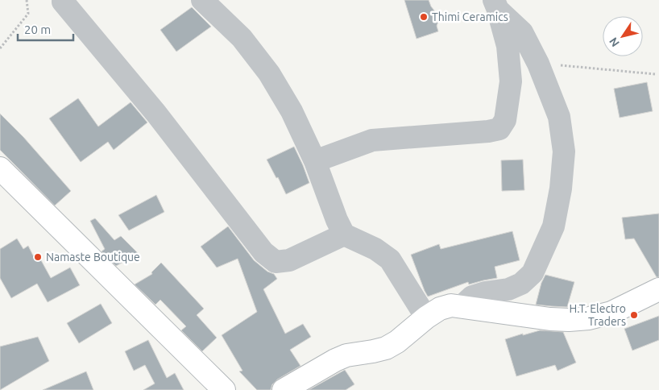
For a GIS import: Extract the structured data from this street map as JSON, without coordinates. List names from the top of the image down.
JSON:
{
  "places": ["Thimi Ceramics", "Namaste Boutique", "H.T. Electro Traders"],
  "scale_bar": "20 m",
  "north": "bottom left"
}
